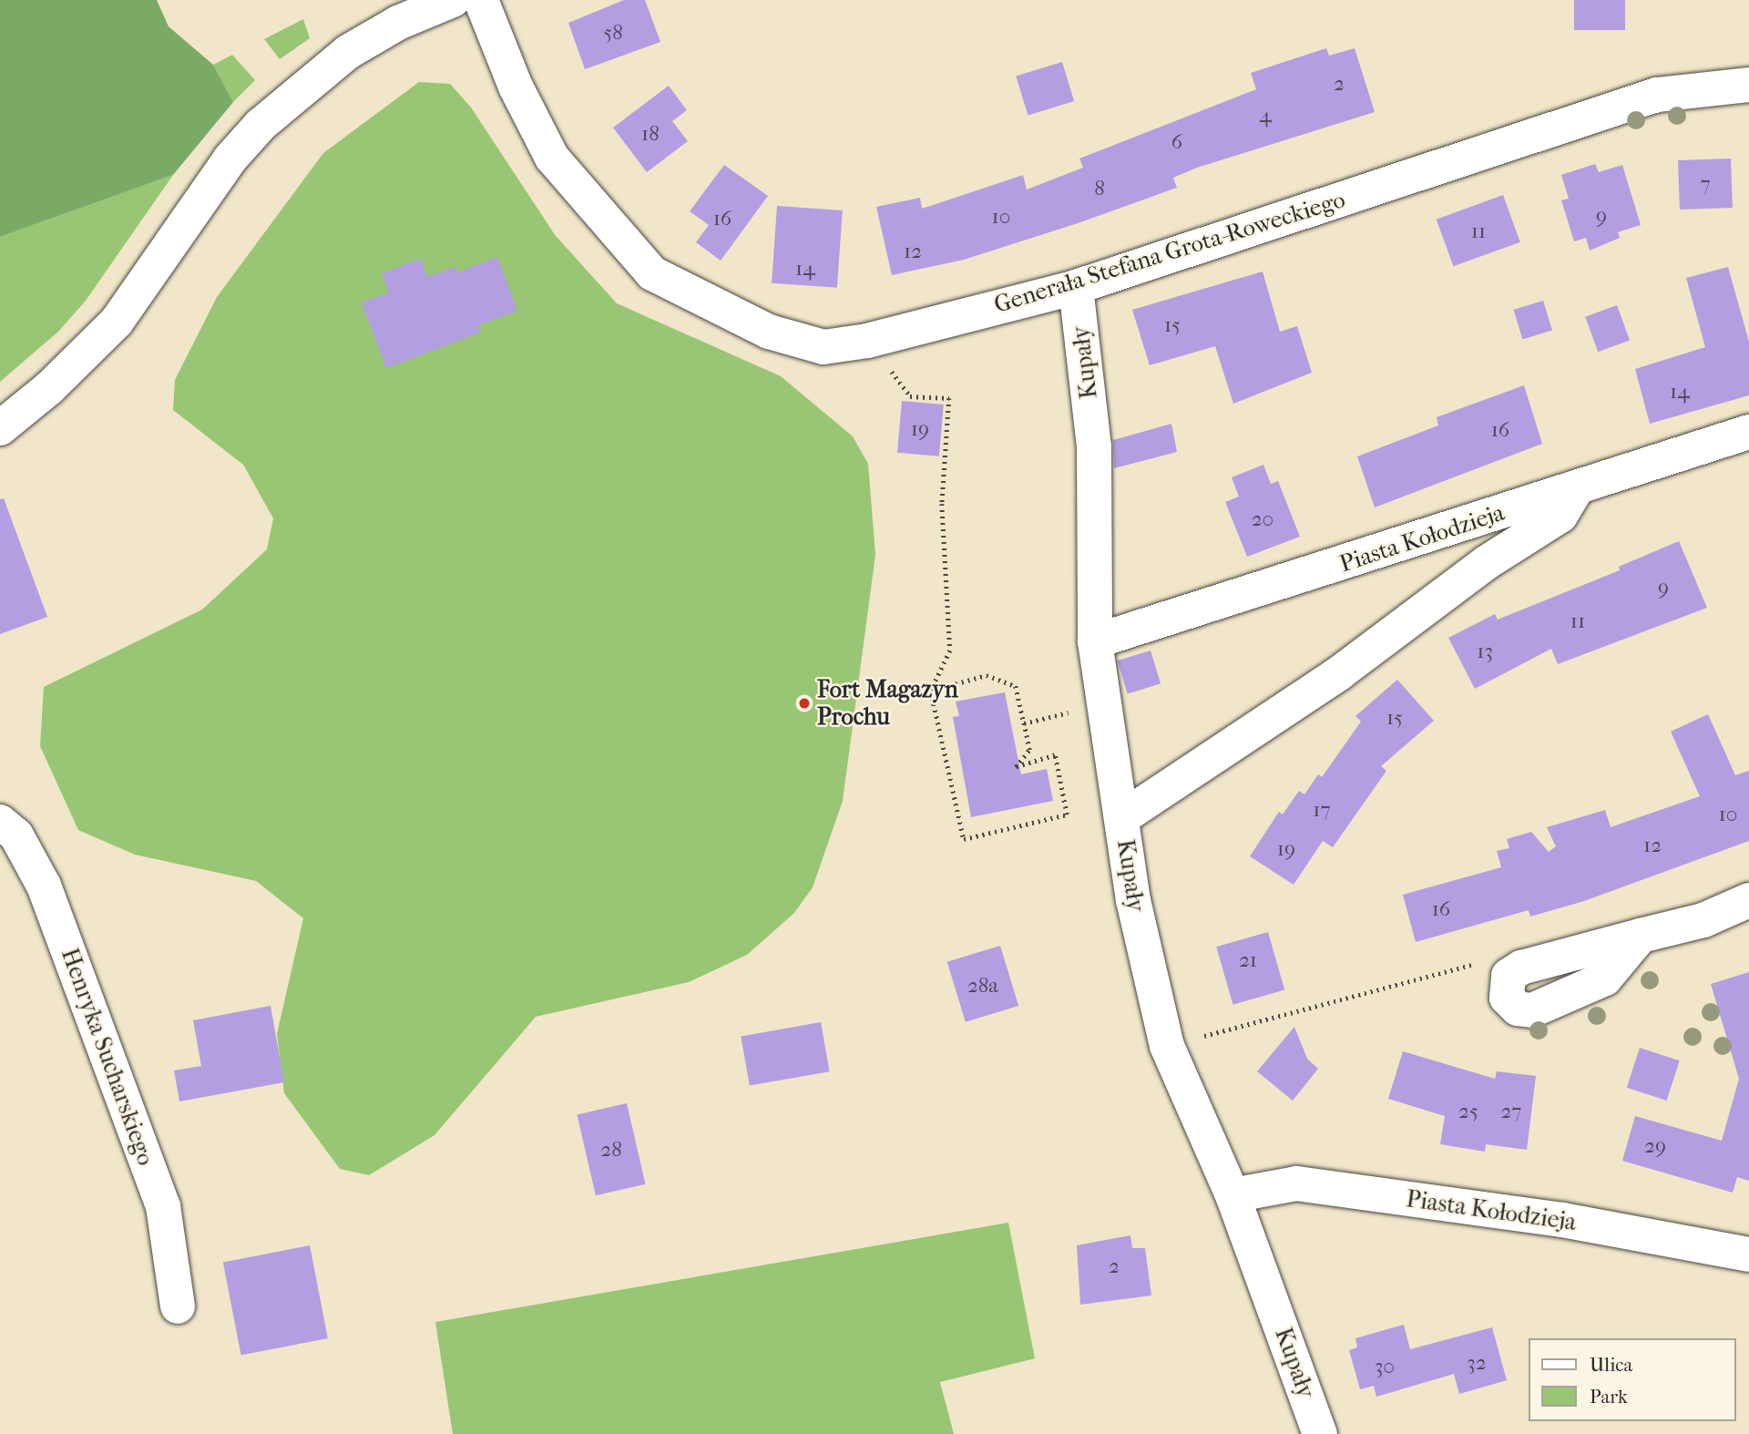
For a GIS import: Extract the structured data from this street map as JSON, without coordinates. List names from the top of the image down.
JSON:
{
  "streets": {
    "street": [
      "Generała Stefana Grota-Roweckiego",
      "Kupały",
      "Piasta Kołodzieja",
      "Henryka Sucharskiego"
    ]
  },
  "crossings": [
    ["Generała Stefana Grota-Roweckiego", "Kupały"],
    ["Kupały", "Piasta Kołodzieja"]
  ],
  "places": ["Fort Magazyn Prochu"],
  "house_numbers": [
    "58",
    "2",
    "4",
    "18",
    "6",
    "7",
    "8",
    "9",
    "10",
    "16",
    "11",
    "12",
    "14",
    "15",
    "14",
    "19",
    "16",
    "20",
    "9",
    "11",
    "13",
    "15",
    "17",
    "10",
    "12",
    "19",
    "16",
    "21",
    "28a",
    "25",
    "27",
    "29",
    "28",
    "2",
    "32",
    "30"
  ],
  "legend": ["Ulica", "Park"]
}
